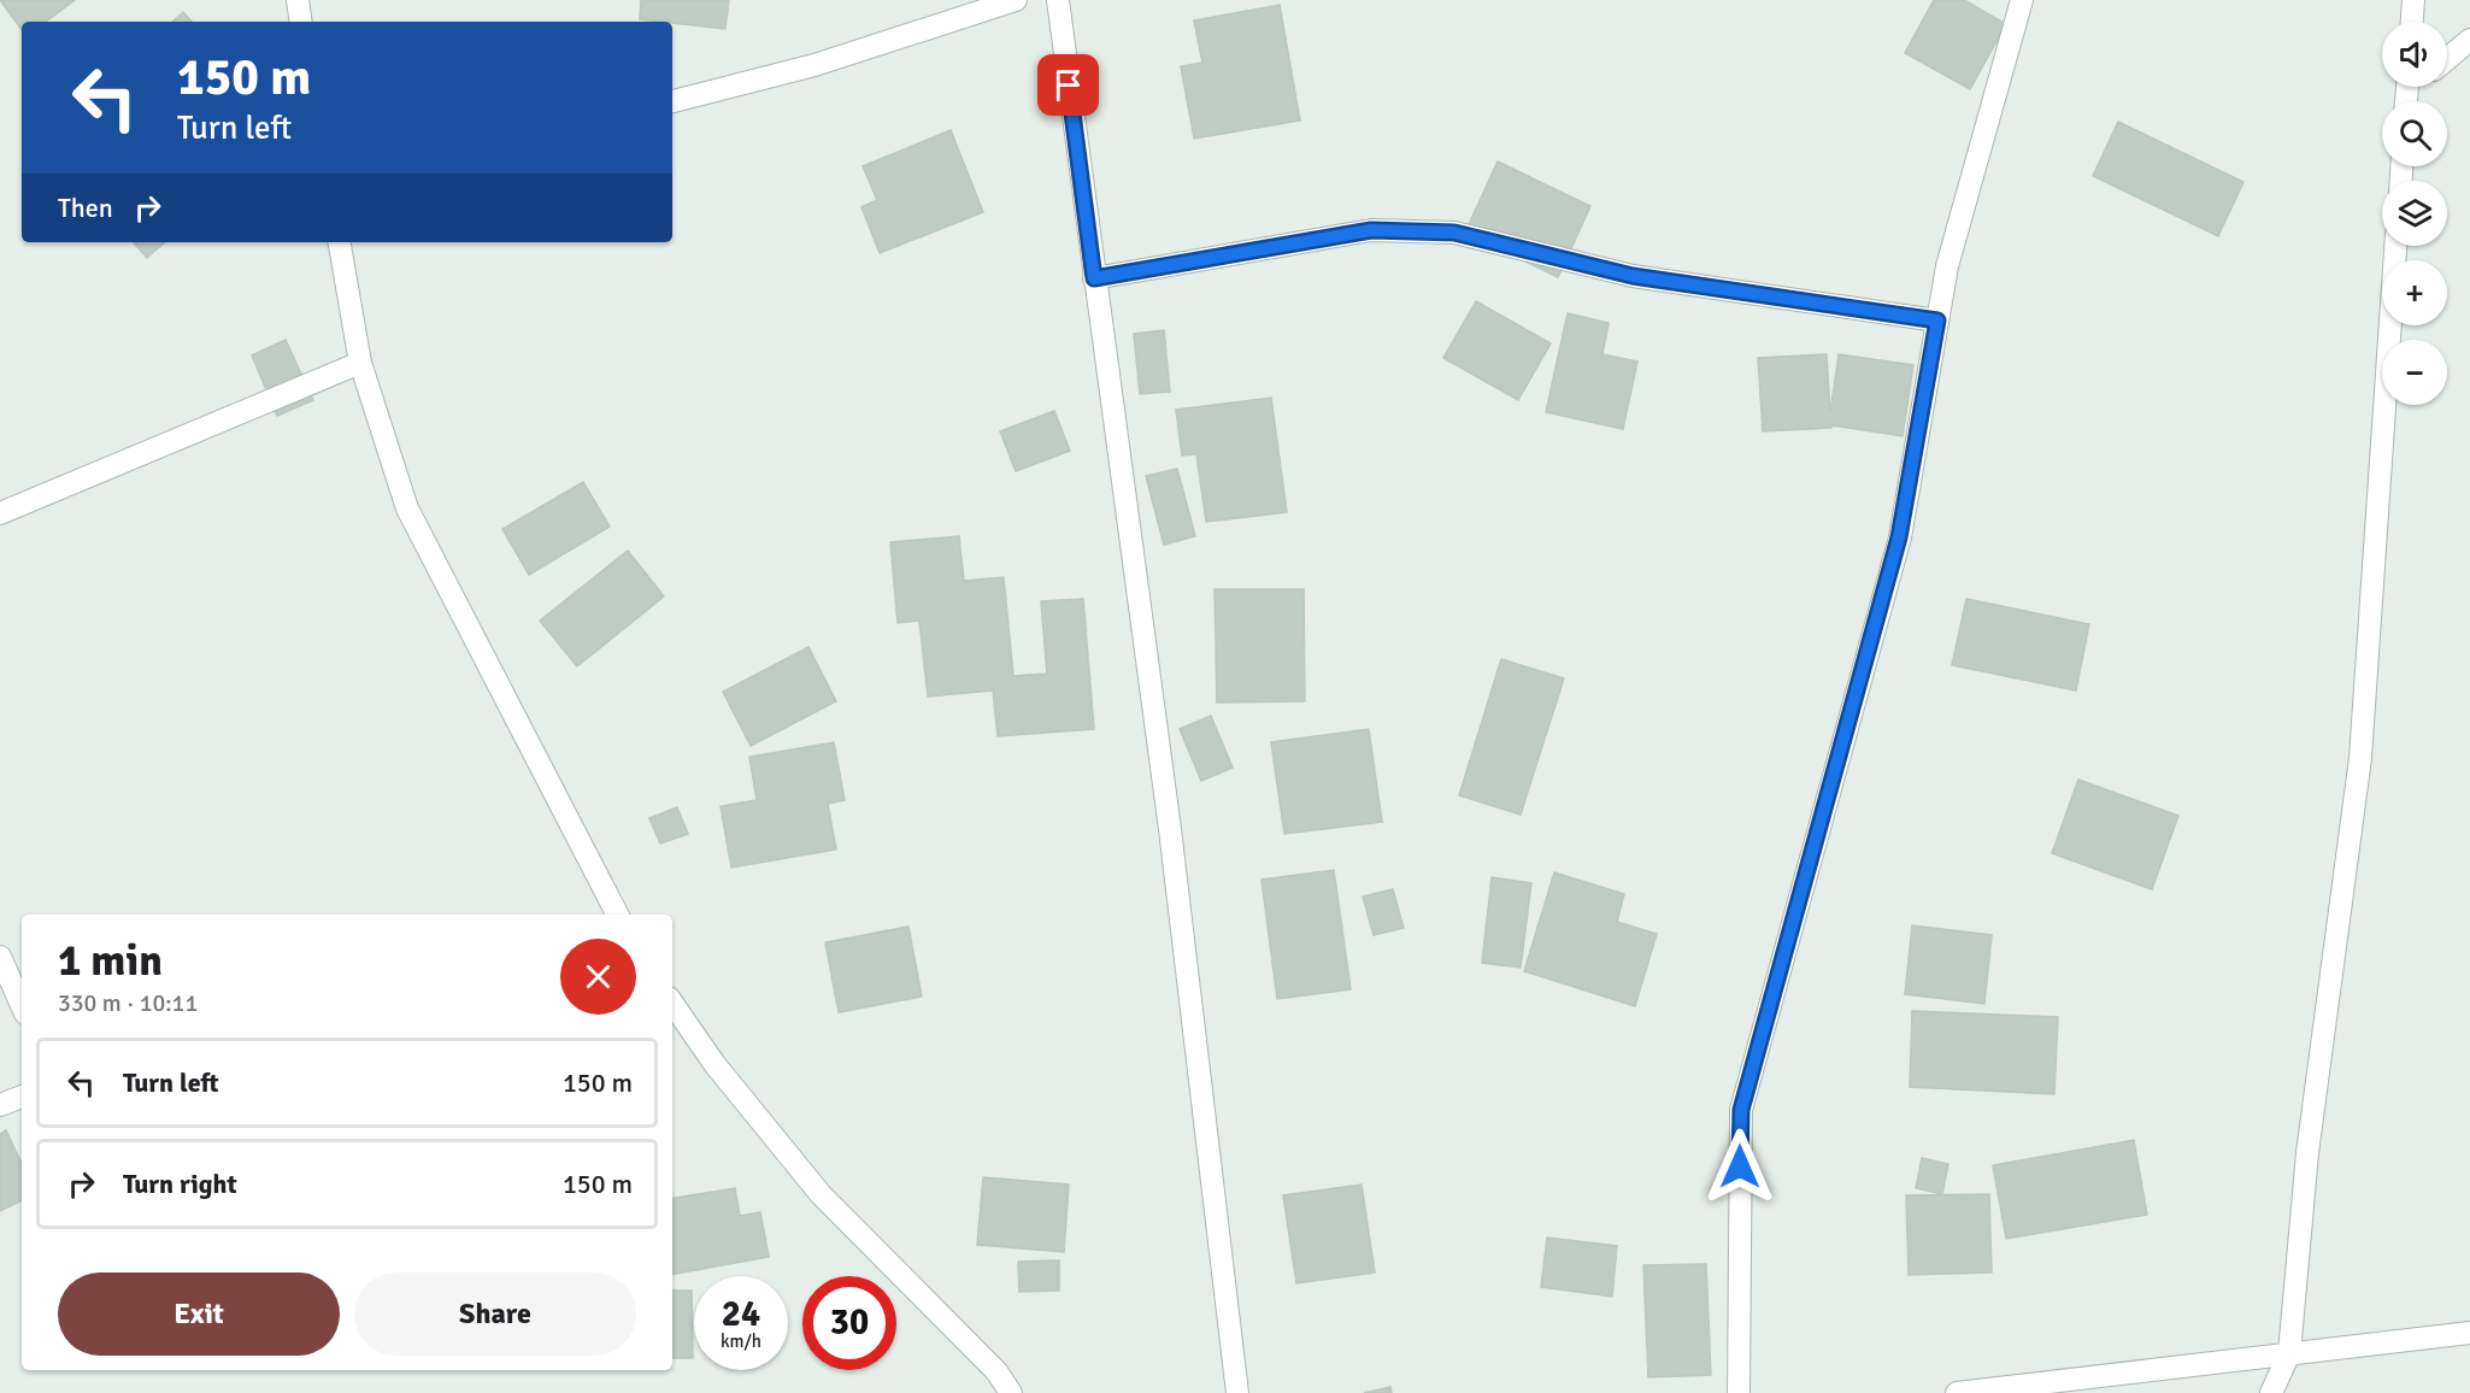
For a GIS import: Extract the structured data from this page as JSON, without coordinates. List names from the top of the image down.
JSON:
{
  "page": {
    "map_buttons": ["+", "−"],
    "turn": ["150 m", "Turn left"],
    "then": "Then",
    "heading": ["1 min", "330 m · 10:11"],
    "list": [
      {
        "name": "Turn left",
        "value": "150 m"
      },
      {
        "name": "Turn right",
        "value": "150 m"
      }
    ],
    "buttons": ["Exit", "Share"],
    "speed": "24 km/h",
    "limit": "30"
  }
}
